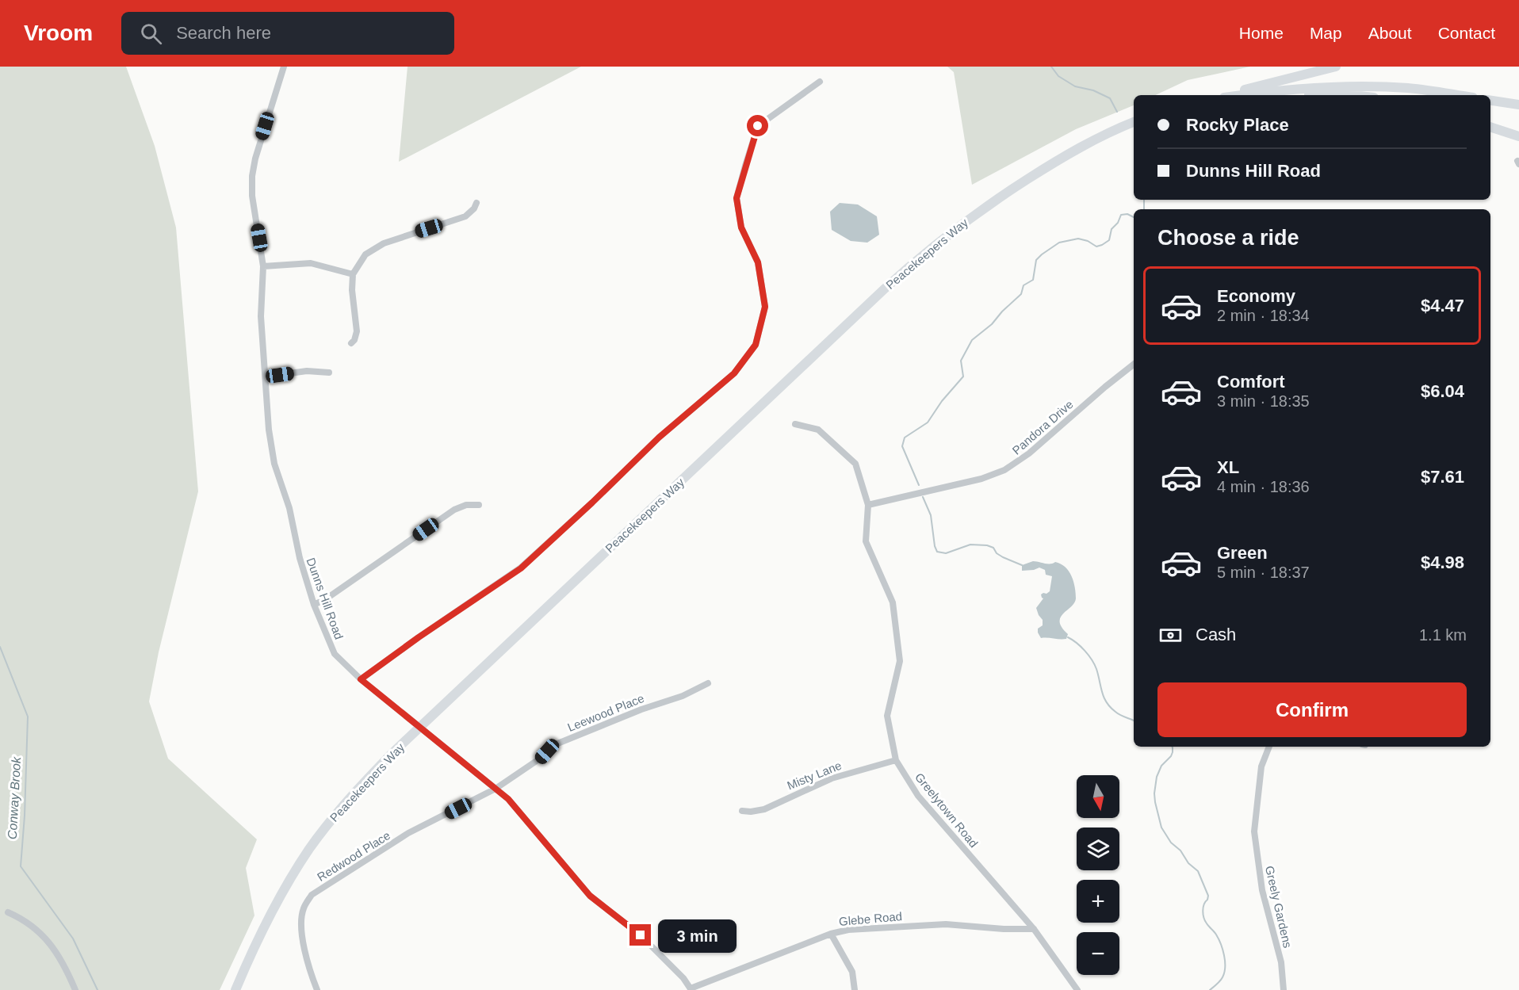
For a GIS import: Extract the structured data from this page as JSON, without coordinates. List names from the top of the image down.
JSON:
{
  "streets": {
    "highway": ["Peacekeepers Way"],
    "street": [
      "Pandora Drive",
      "Dunns Hill Road",
      "Leewood Place",
      "Misty Lane",
      "Greelytown Road",
      "Redwood Place",
      "Greely Gardens",
      "Glebe Road"
    ]
  },
  "crossings": [
    ["Pandora Drive", "Greelytown Road"],
    ["Dunns Hill Road", "Leewood Place"],
    ["Dunns Hill Road", "Redwood Place"],
    ["Dunns Hill Road", "Glebe Road"],
    ["Leewood Place", "Redwood Place"],
    ["Misty Lane", "Greelytown Road"],
    ["Greelytown Road", "Glebe Road"]
  ],
  "water": ["Conway Brook"],
  "north": "bottom",
  "page": {
    "header": "Vroom",
    "search": "Search here",
    "nav": [
      "Home",
      "Map",
      "About",
      "Contact"
    ],
    "banner": ["Rocky Place", "Dunns Hill Road"],
    "heading": "Choose a ride",
    "list": [
      {
        "name": "Economy",
        "note": "2 min · 18:34",
        "value": "$4.47"
      },
      {
        "name": "Comfort",
        "note": "3 min · 18:35",
        "value": "$6.04"
      },
      {
        "name": "XL",
        "note": "4 min · 18:36",
        "value": "$7.61"
      },
      {
        "name": "Green",
        "note": "5 min · 18:37",
        "value": "$4.98"
      }
    ],
    "pay": ["Cash", "1.1 km"],
    "buttons": "Confirm",
    "map_buttons": ["+", "−"],
    "bubble": "3 min"
  }
}
